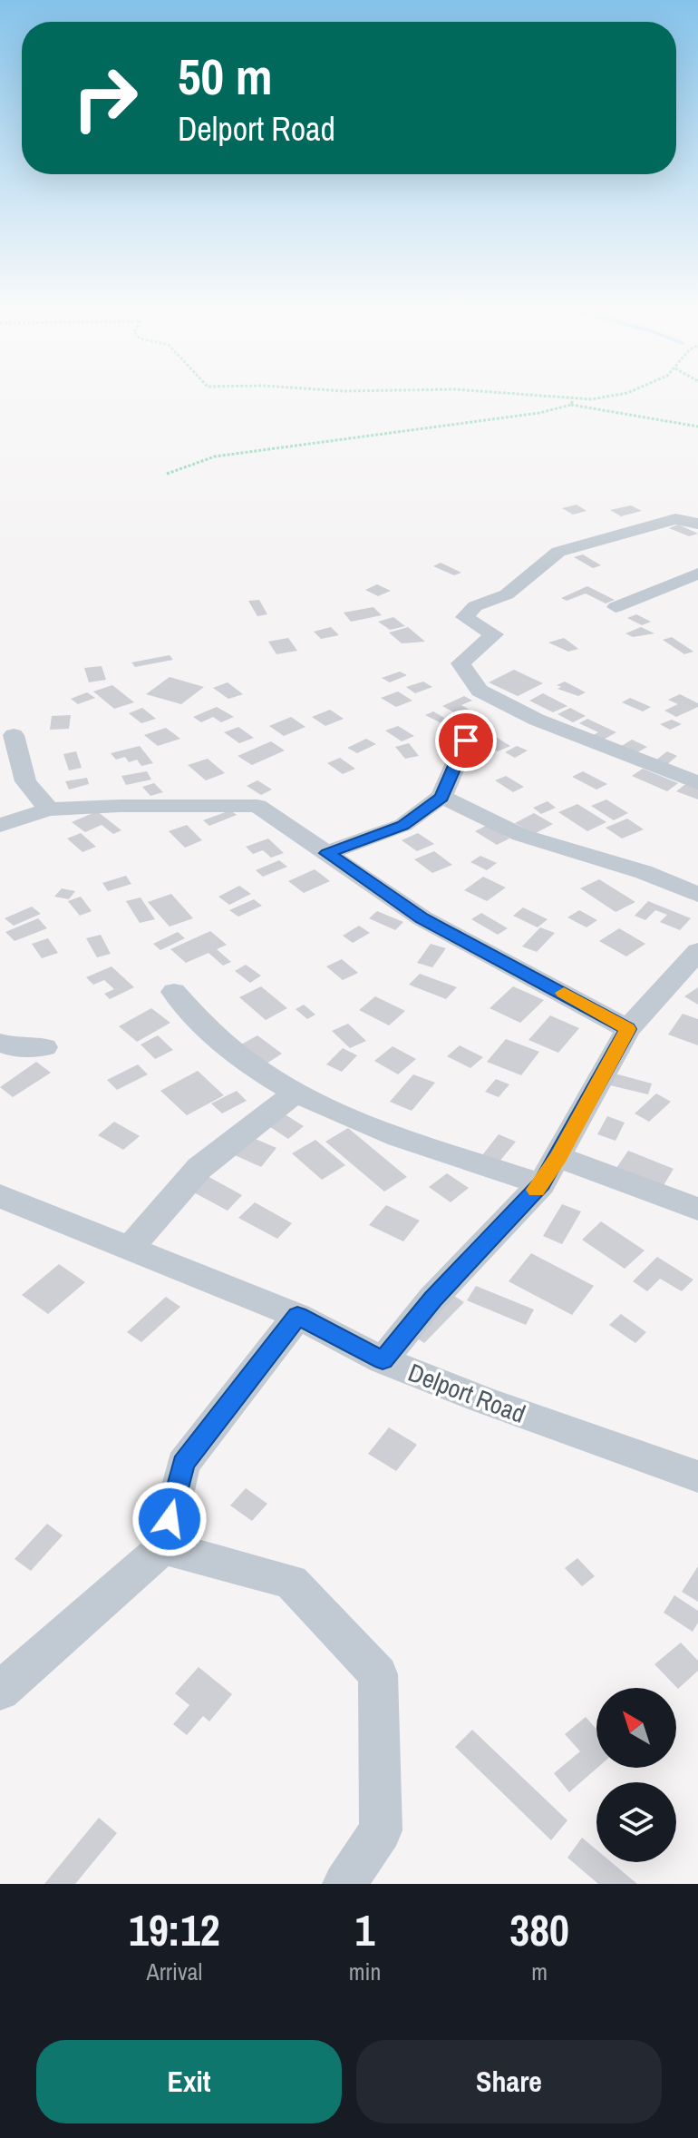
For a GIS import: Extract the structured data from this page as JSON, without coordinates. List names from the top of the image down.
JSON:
{
  "streets": {
    "street": ["Delport Road"]
  },
  "north": "top left",
  "page": {
    "turn": ["50 m", "Delport Road"],
    "eta": [
      "19:12",
      "Arrival",
      "1",
      "min",
      "380",
      "m"
    ],
    "buttons": ["Exit", "Share"]
  }
}
